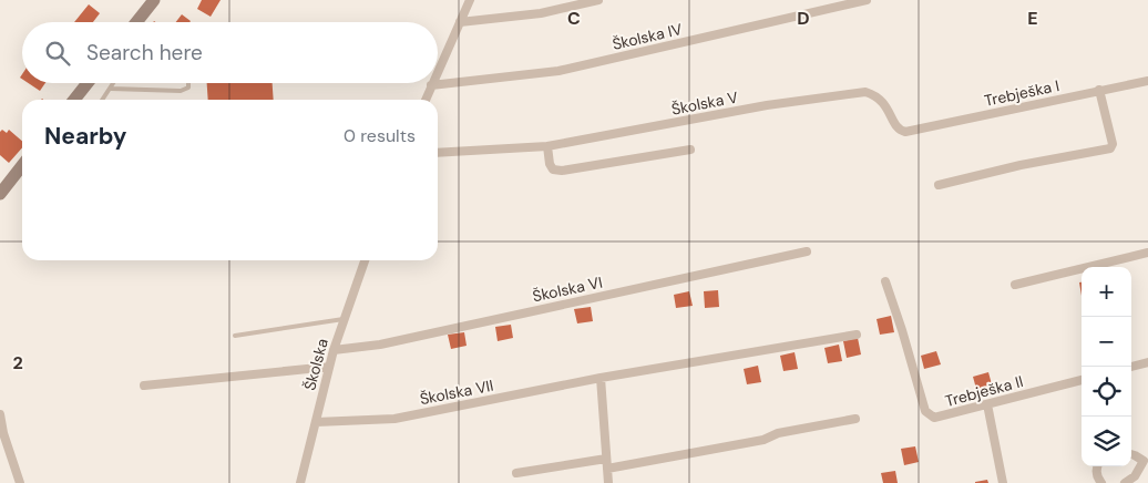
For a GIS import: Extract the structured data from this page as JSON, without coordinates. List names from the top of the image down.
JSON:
{
  "streets": {
    "street": [
      "Školska IV",
      "Trebješka I",
      "Školska V",
      "Školska VI",
      "Školska",
      "Trebješka II",
      "Školska VII"
    ]
  },
  "crossings": [
    ["Trebješka I", "Školska V"],
    ["Školska VI", "Školska"],
    ["Školska", "Školska VII"]
  ],
  "page": {
    "search": "Search here",
    "heading": ["Nearby", "0 results"],
    "map_buttons": ["+", "−"]
  },
  "grid": {
    "columns": ["C", "D", "E"],
    "rows": ["2"]
  }
}
